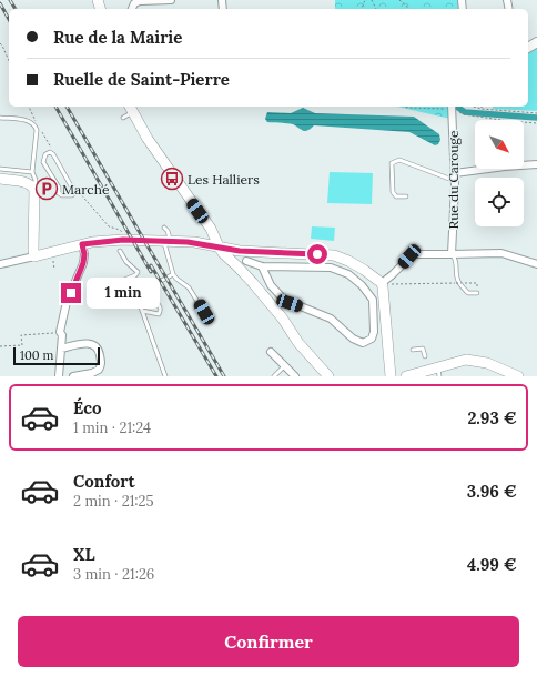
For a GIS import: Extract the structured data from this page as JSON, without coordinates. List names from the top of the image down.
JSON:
{
  "streets": {
    "street": ["Rue du Carouge"]
  },
  "places": {
    "bus stop": ["Les Halliers"],
    "parking": ["Marché"]
  },
  "scale_bar": "100 m",
  "north": "bottom right",
  "page": {
    "banner": ["Rue de la Mairie", "Ruelle de Saint-Pierre"],
    "bubble": "1 min",
    "scale": "100 m",
    "list": [
      {
        "name": "Éco",
        "note": "1 min · 21:24",
        "value": "2.93 €"
      },
      {
        "name": "Confort",
        "note": "2 min · 21:25",
        "value": "3.96 €"
      },
      {
        "name": "XL",
        "note": "3 min · 21:26",
        "value": "4.99 €"
      }
    ],
    "buttons": "Confirmer"
  }
}
